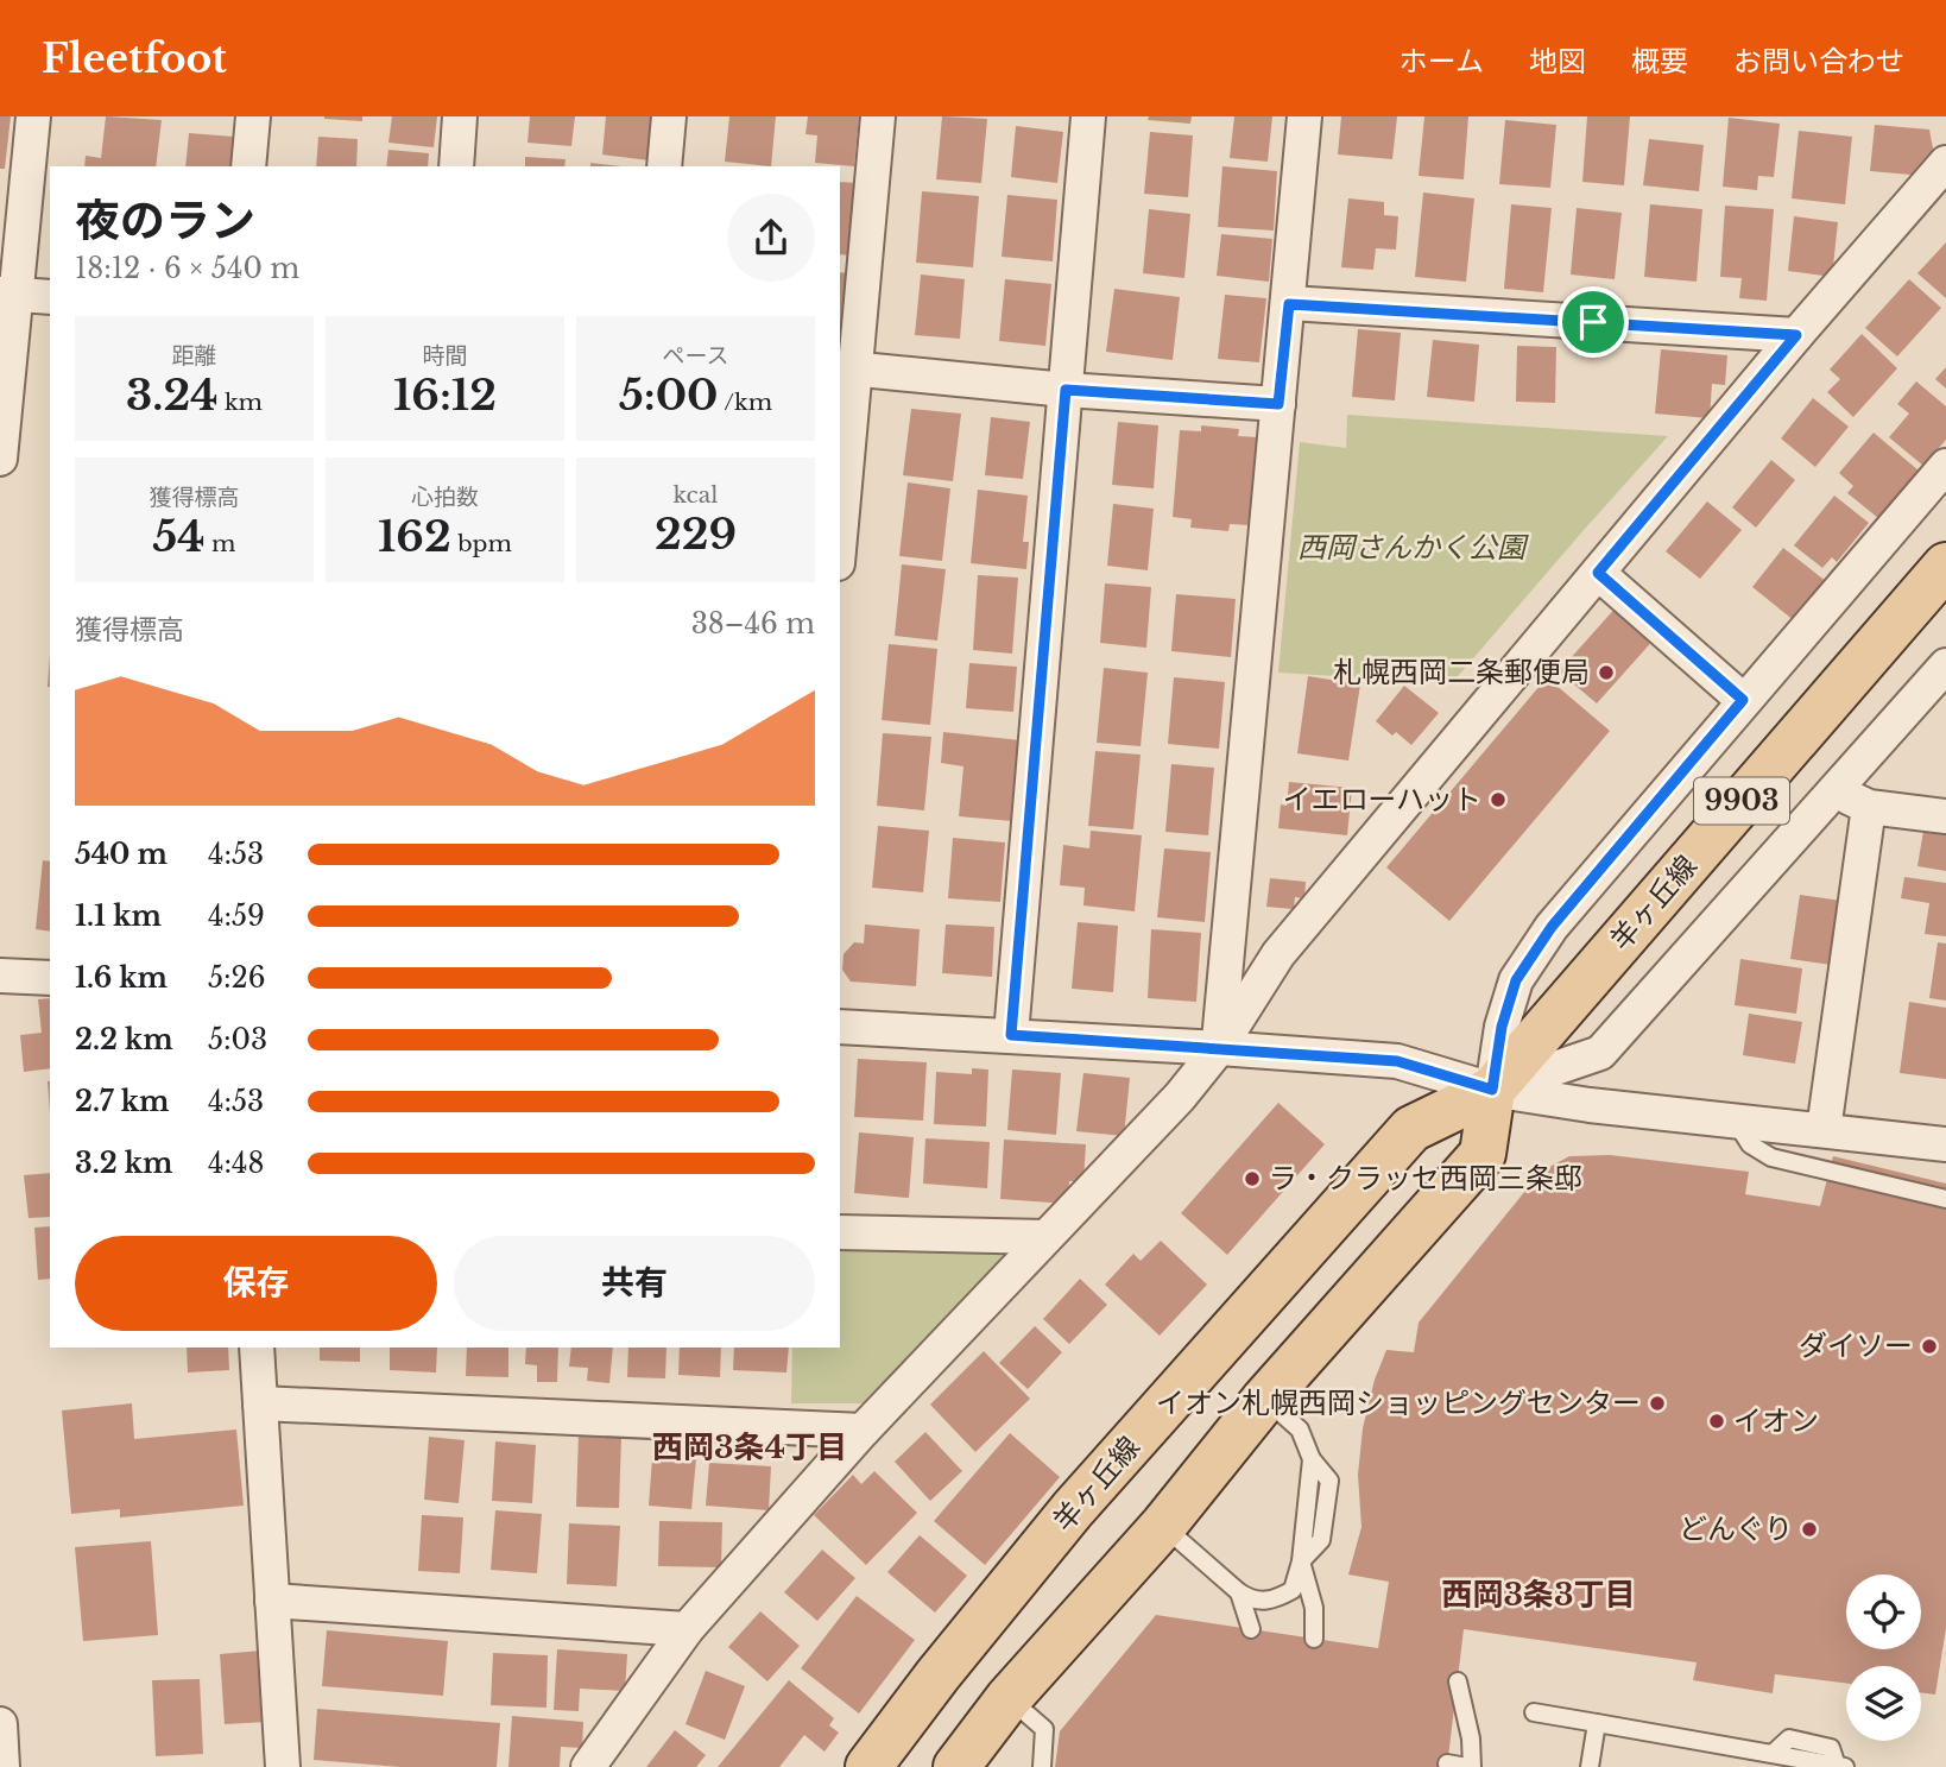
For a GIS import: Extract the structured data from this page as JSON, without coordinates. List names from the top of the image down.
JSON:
{
  "streets": {
    "main road": ["9903", "羊ヶ丘線"]
  },
  "districts": ["西岡3条4丁目", "西岡3条3丁目"],
  "parks": ["西岡さんかく公園"],
  "places": [
    "札幌西岡二条郵便局",
    "イエローハット",
    "ラ・クラッセ西岡三条邸",
    "ダイソー",
    "イオン札幌西岡ショッピングセンター",
    "イオン",
    "どんぐり"
  ],
  "page": {
    "header": "Fleetfoot",
    "nav": [
      "ホーム",
      "地図",
      "概要",
      "お問い合わせ"
    ],
    "heading": ["夜のラン", "18:12 · 6 × 540 m"],
    "stats": [
      ["距離", "3.24 km"],
      ["時間", "16:12"],
      ["ペース", "5:00 /km"],
      ["獲得標高", "54 m"],
      ["心拍数", "162 bpm"],
      ["kcal", "229"]
    ],
    "chart": ["獲得標高", "38–46 m"],
    "list": [
      {
        "name": "540 m",
        "note": "4:53"
      },
      {
        "name": "1.1 km",
        "note": "4:59"
      },
      {
        "name": "1.6 km",
        "note": "5:26"
      },
      {
        "name": "2.2 km",
        "note": "5:03"
      },
      {
        "name": "2.7 km",
        "note": "4:53"
      },
      {
        "name": "3.2 km",
        "note": "4:48"
      }
    ],
    "buttons": ["保存", "共有"]
  }
}
